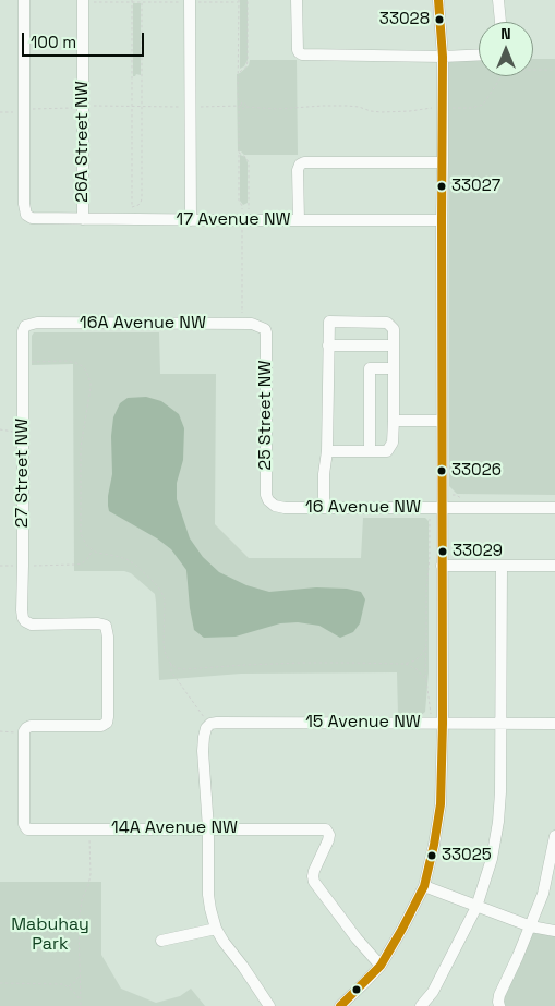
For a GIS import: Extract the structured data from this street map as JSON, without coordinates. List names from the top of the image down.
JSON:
{
  "streets": {
    "street": [
      "26A Street NW",
      "17 Avenue NW",
      "16A Avenue NW",
      "25 Street NW",
      "27 Street NW",
      "16 Avenue NW",
      "15 Avenue NW",
      "14A Avenue NW"
    ]
  },
  "crossings": [
    ["26A Street NW", "17 Avenue NW"],
    ["16A Avenue NW", "25 Street NW"],
    ["16A Avenue NW", "27 Street NW"],
    ["25 Street NW", "16 Avenue NW"],
    ["27 Street NW", "14A Avenue NW"]
  ],
  "parks": ["Mabuhay Park"],
  "places": [
    "33028",
    "33027",
    "33026",
    "33029",
    "33025"
  ],
  "scale_bar": "100 m",
  "north": "top"
}
